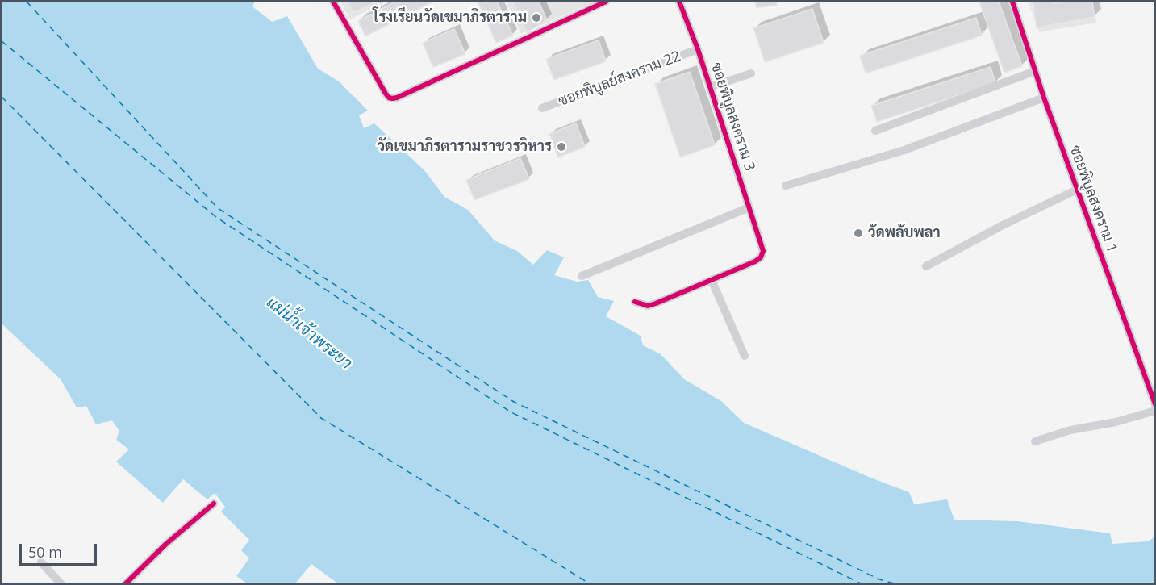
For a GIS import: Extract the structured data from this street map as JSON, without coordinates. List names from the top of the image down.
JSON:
{
  "streets": {
    "street": ["ซอยพิบูลย์สงคราม 22", "ซอยพิบูลสงคราม 3", "ซอยพิบูลสงคราม 1"]
  },
  "crossings": [
    ["ซอยพิบูลย์สงคราม 22", "ซอยพิบูลสงคราม 3"]
  ],
  "water": ["แม่น้ำเจ้าพระยา"],
  "places": ["โรงเรียนวัดเขมาภิรตาราม", "วัดเขมาภิรตารามราชวรวิหาร", "วัดพลับพลา"],
  "scale_bar": "50 m"
}
